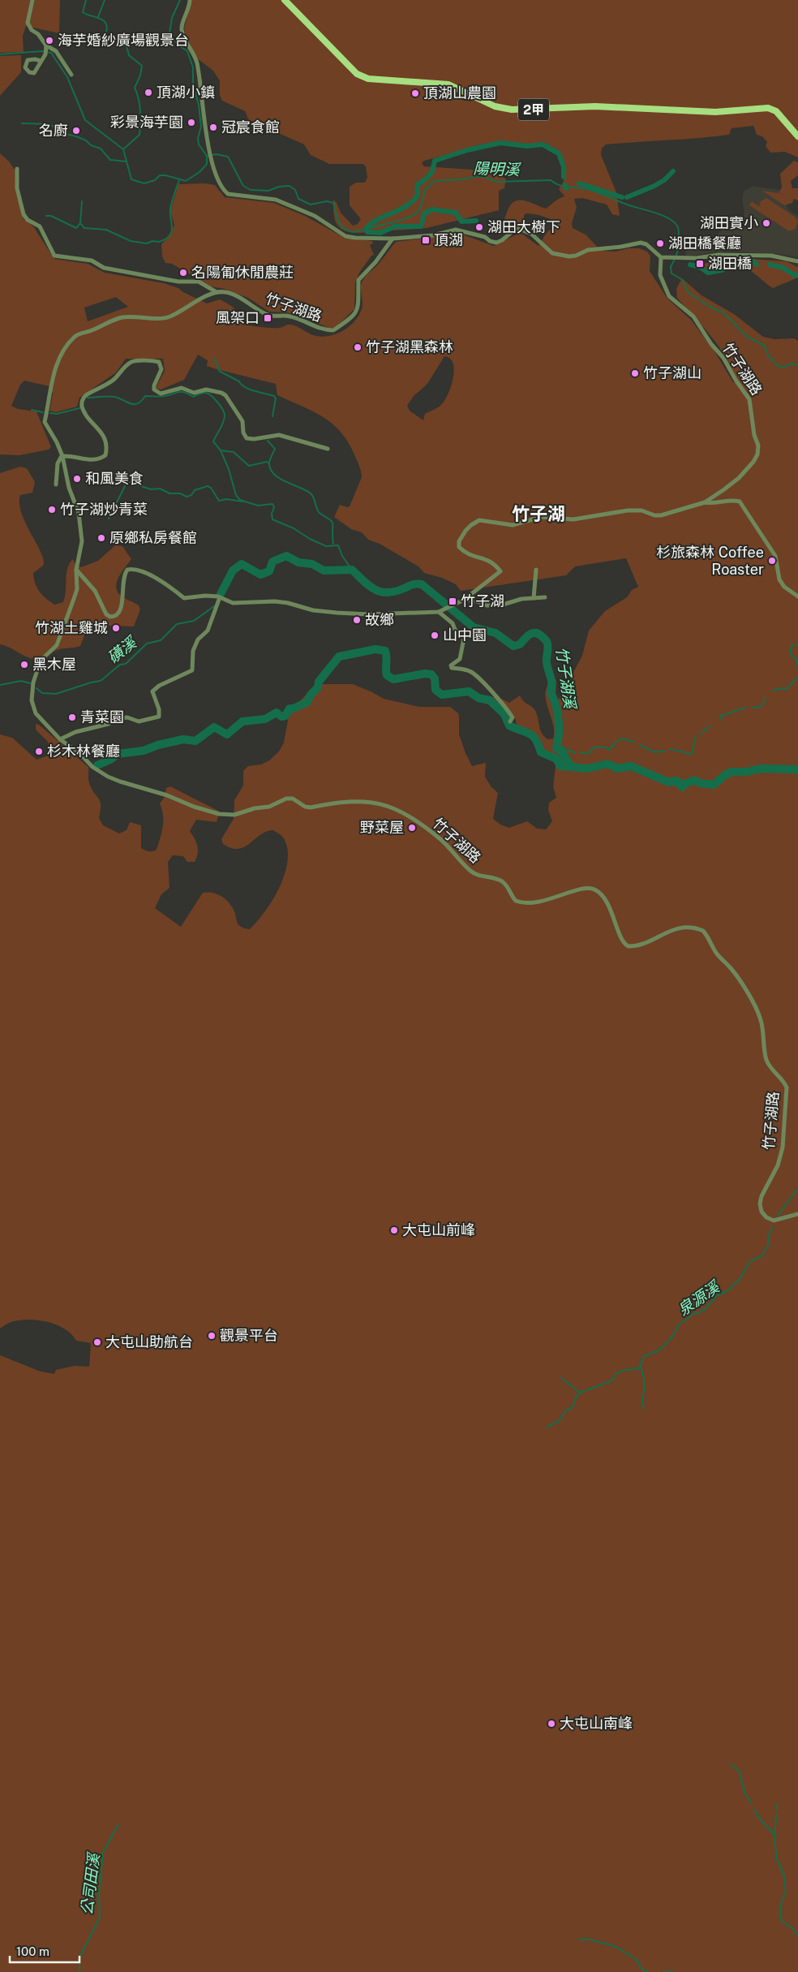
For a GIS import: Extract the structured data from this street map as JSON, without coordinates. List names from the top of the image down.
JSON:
{
  "streets": {
    "main road": ["2甲"],
    "street": ["竹子湖路"]
  },
  "districts": ["竹子湖"],
  "water": [
    "陽明溪",
    "磺溪",
    "竹子湖溪",
    "泉源溪",
    "公司田溪"
  ],
  "places": {
    "other": [
      "海芋婚紗廣場觀景台",
      "頂湖小鎮",
      "頂湖山農園",
      "彩景海芋園",
      "冠宸食館",
      "名廚",
      "湖田實小",
      "湖田大樹下",
      "湖田橋餐廳",
      "名陽匍休閒農莊",
      "竹子湖黑森林",
      "竹子湖山",
      "和風美食",
      "竹子湖炒青菜",
      "原鄉私房餐館",
      "杉旅森林 Coffee Roaster",
      "故鄉",
      "竹湖土雞城",
      "山中園",
      "黑木屋",
      "青菜園",
      "杉木林餐廳",
      "野菜屋",
      "大屯山前峰",
      "觀景平台",
      "大屯山助航台",
      "大屯山南峰"
    ],
    "transit": [
      "頂湖",
      "湖田橋",
      "風架口",
      "竹子湖"
    ]
  },
  "scale_bar": "100 m"
}
